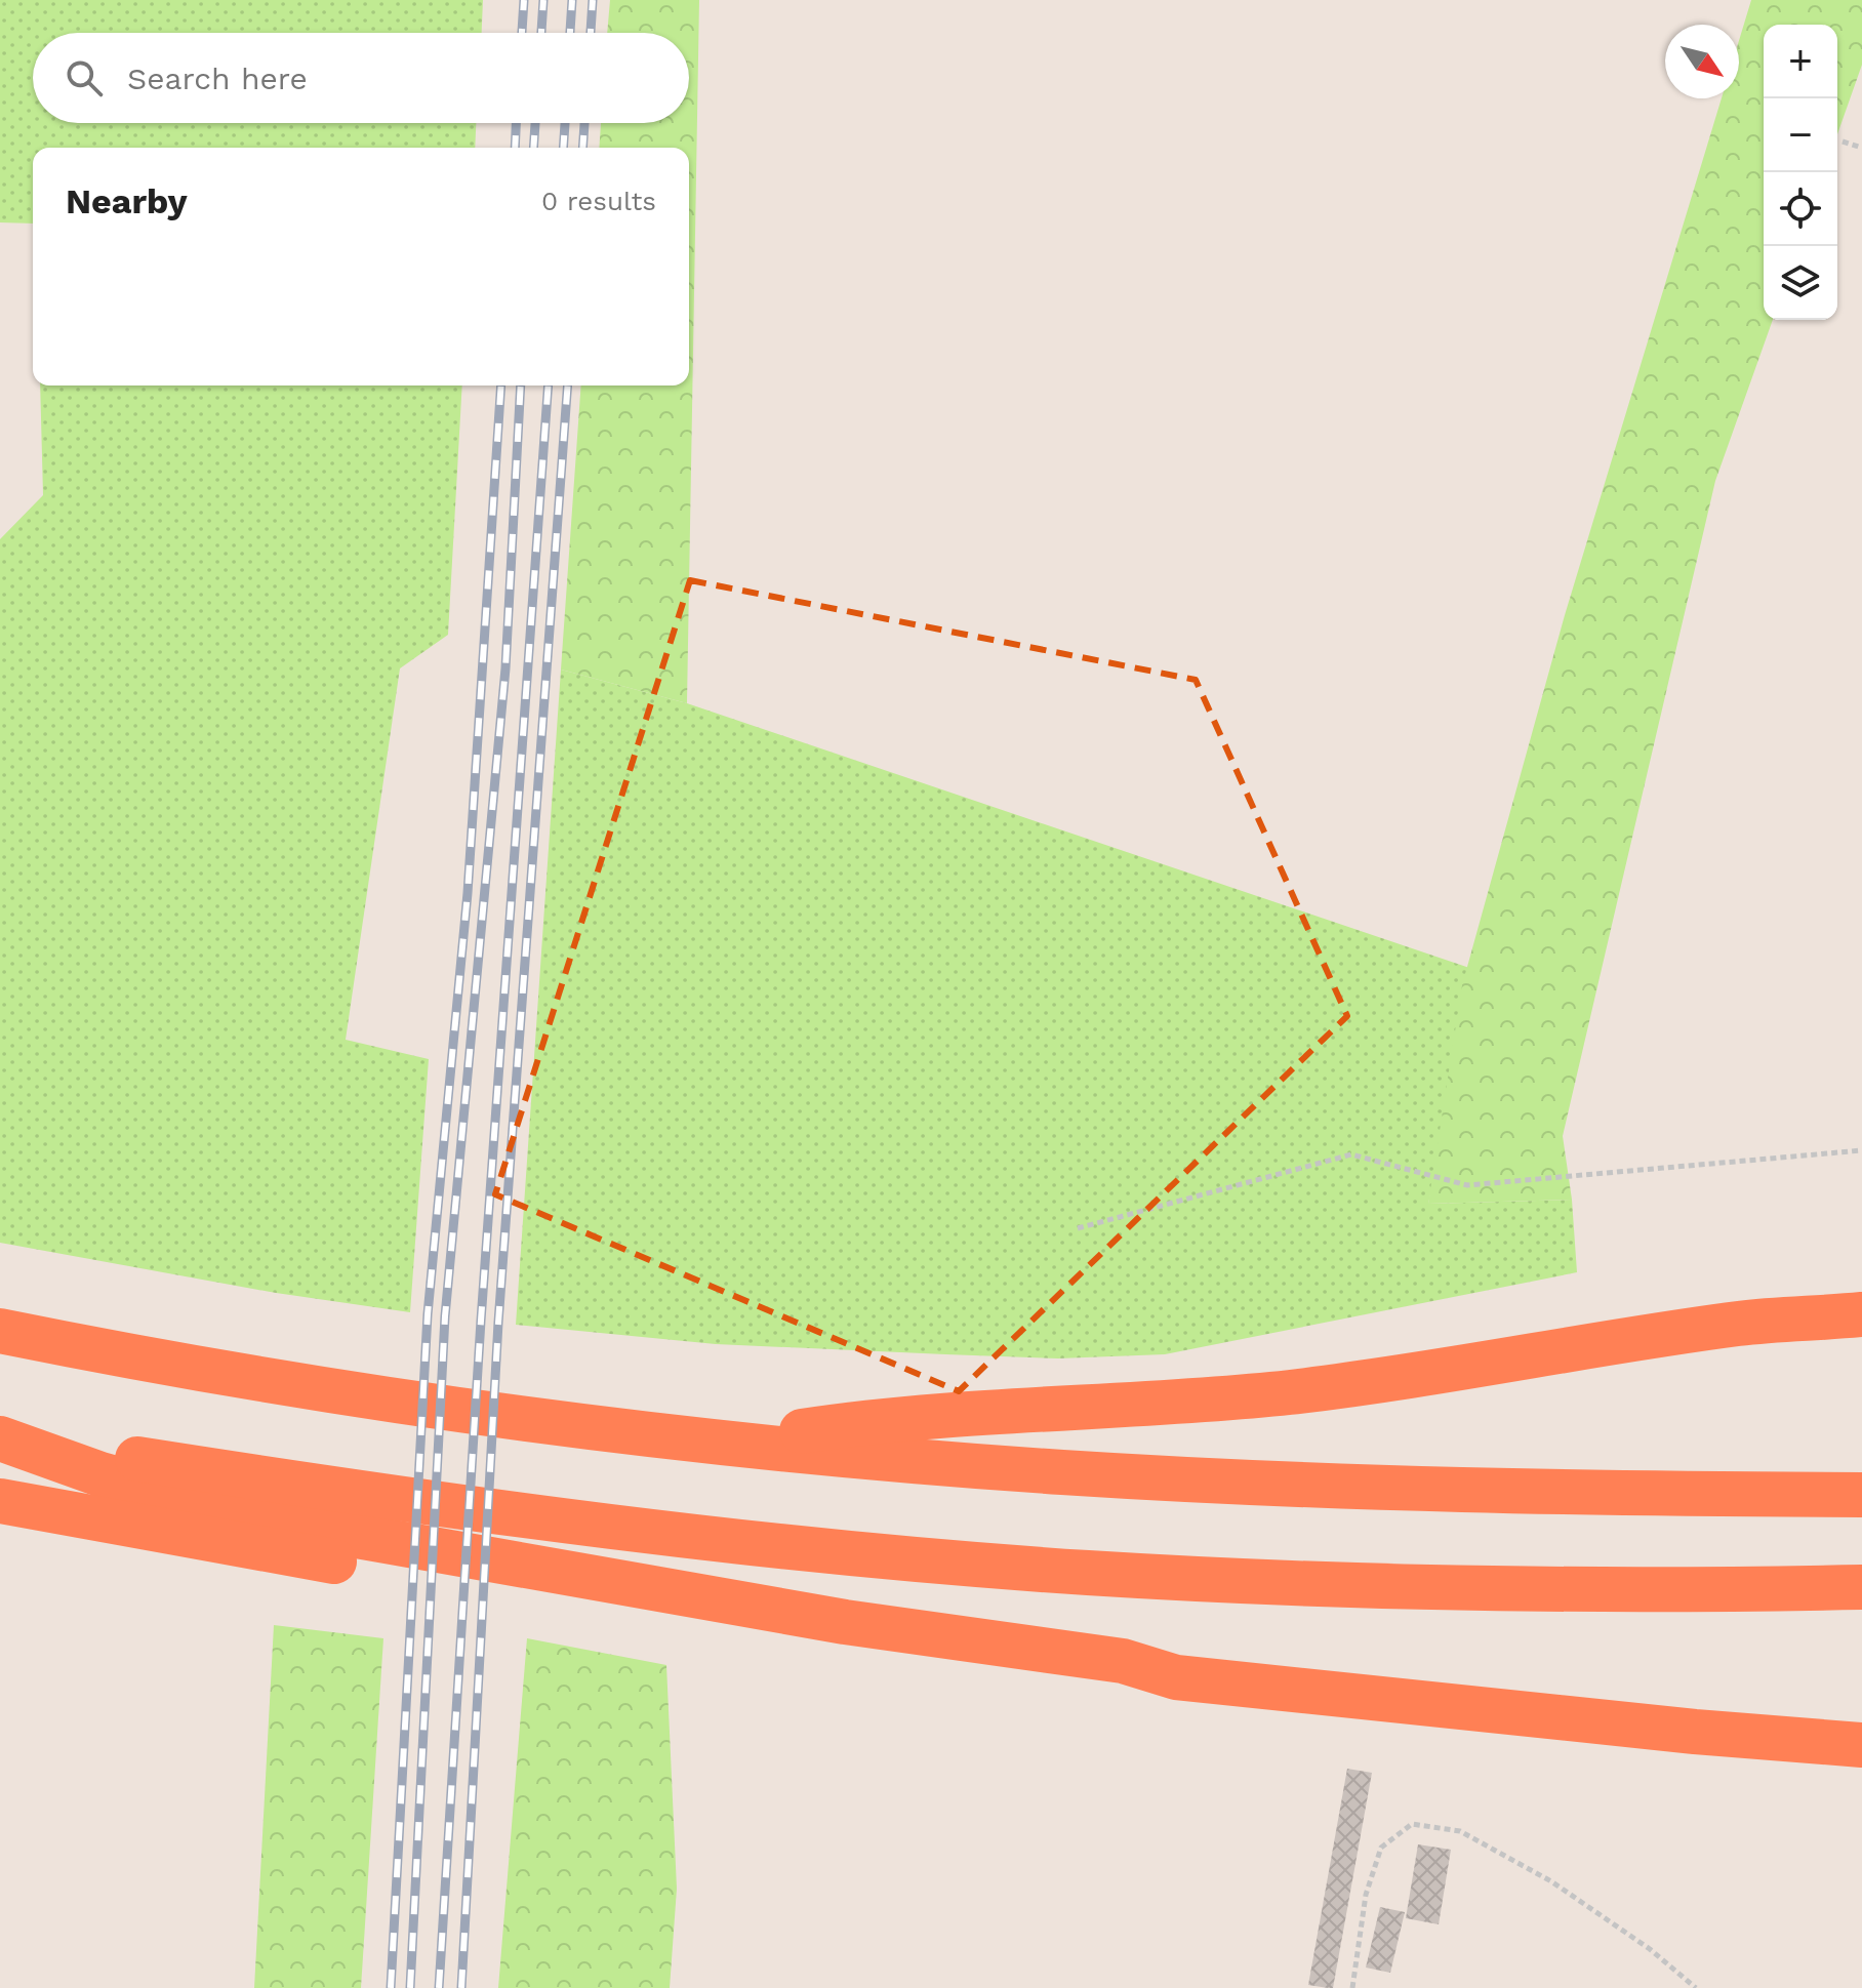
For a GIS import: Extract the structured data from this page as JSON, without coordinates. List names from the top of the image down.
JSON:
{
  "north": "bottom right",
  "page": {
    "map_buttons": ["+", "−"],
    "search": "Search here",
    "heading": ["Nearby", "0 results"]
  }
}
